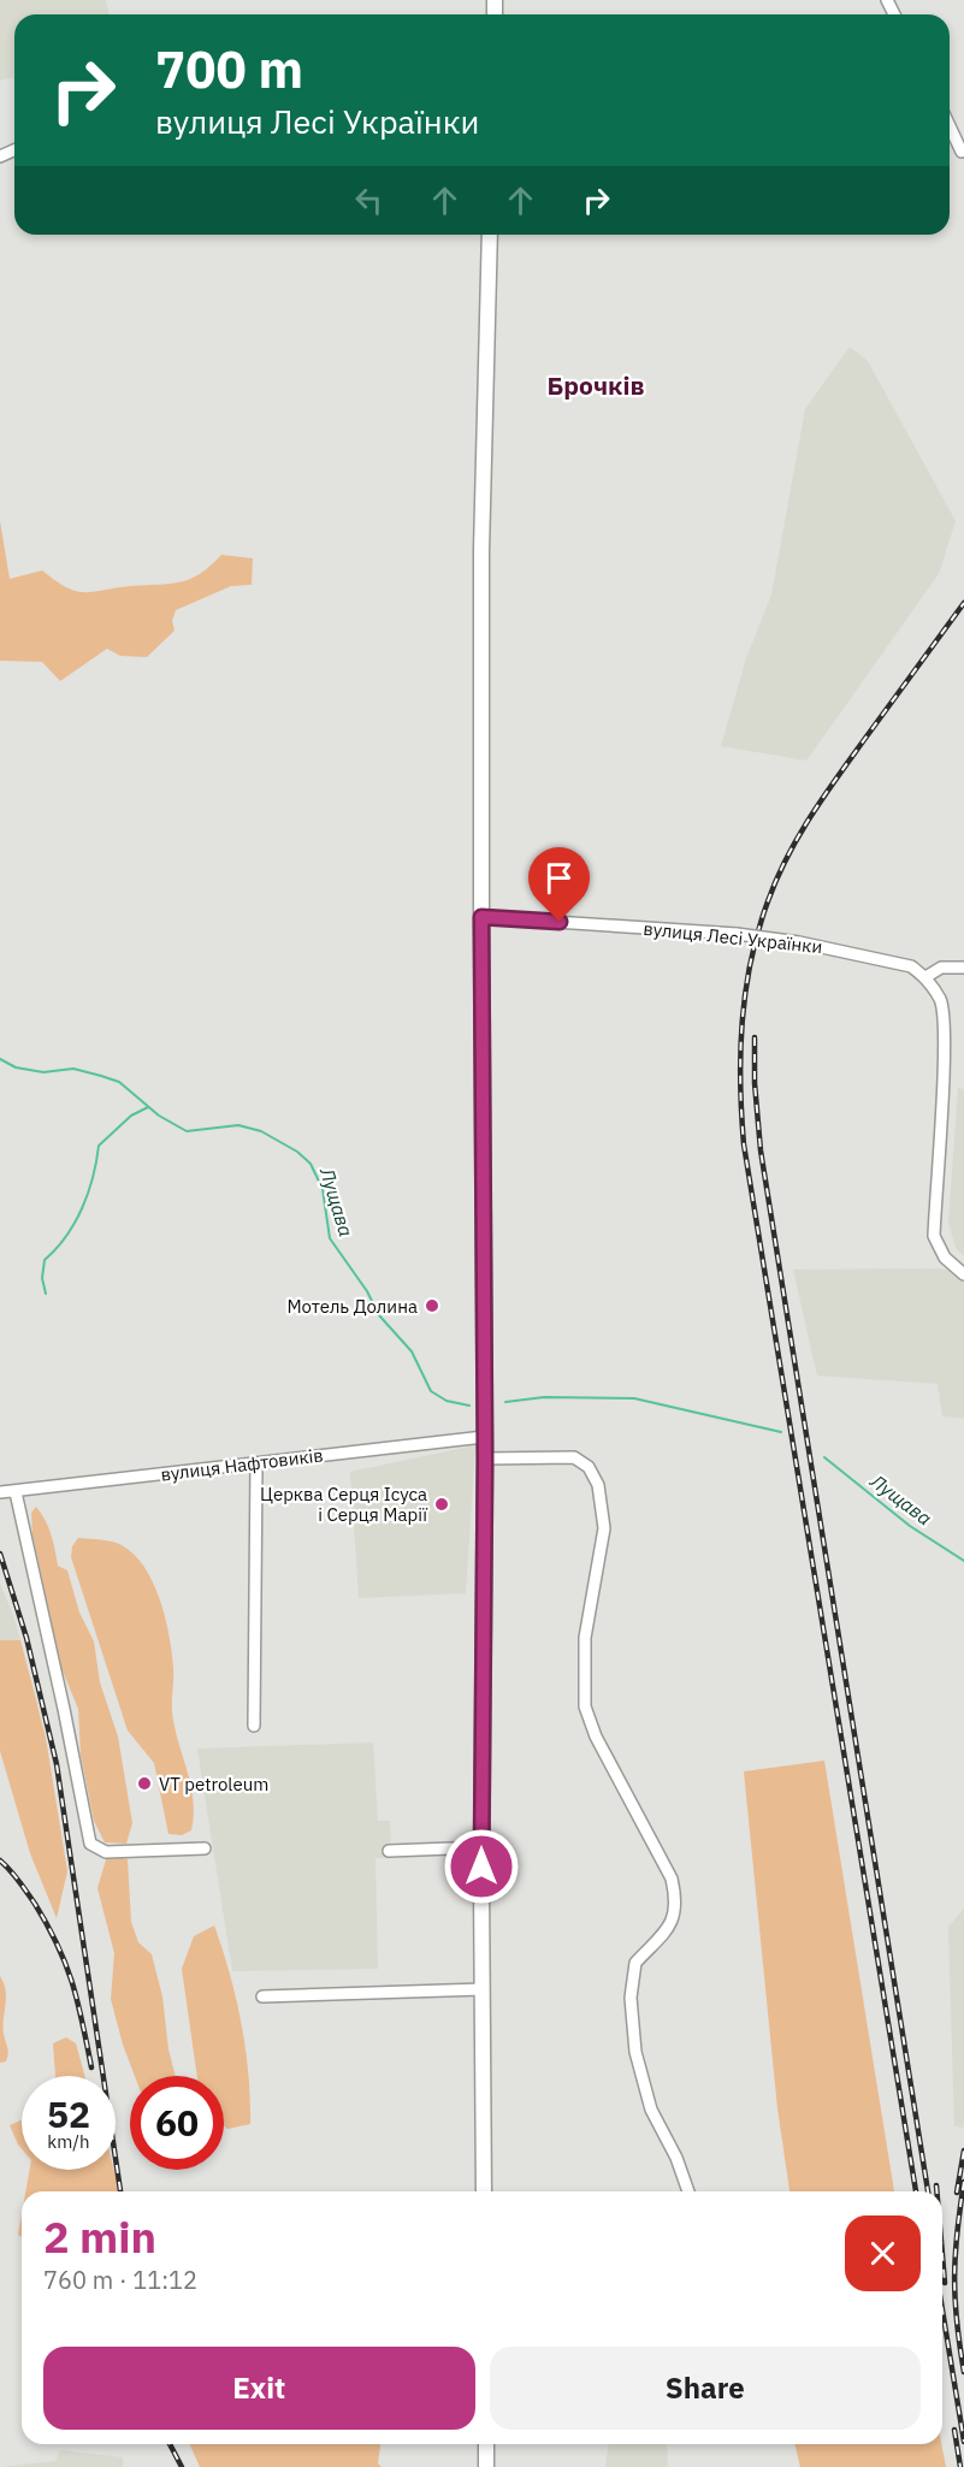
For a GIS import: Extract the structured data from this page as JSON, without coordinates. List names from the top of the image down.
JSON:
{
  "streets": {
    "street": ["вулиця Лесі Українки", "вулиця Нафтовиків"]
  },
  "districts": ["Брочків"],
  "water": ["Лущава"],
  "places": ["Мотель Долина", "Церква Серця Ісуса і Серця Марії", "VT petroleum"],
  "page": {
    "turn": ["700 m", "вулиця Лесі Українки"],
    "speed": "52 km/h",
    "limit": "60",
    "heading": ["2 min", "760 m · 11:12"],
    "buttons": ["Exit", "Share"]
  }
}
